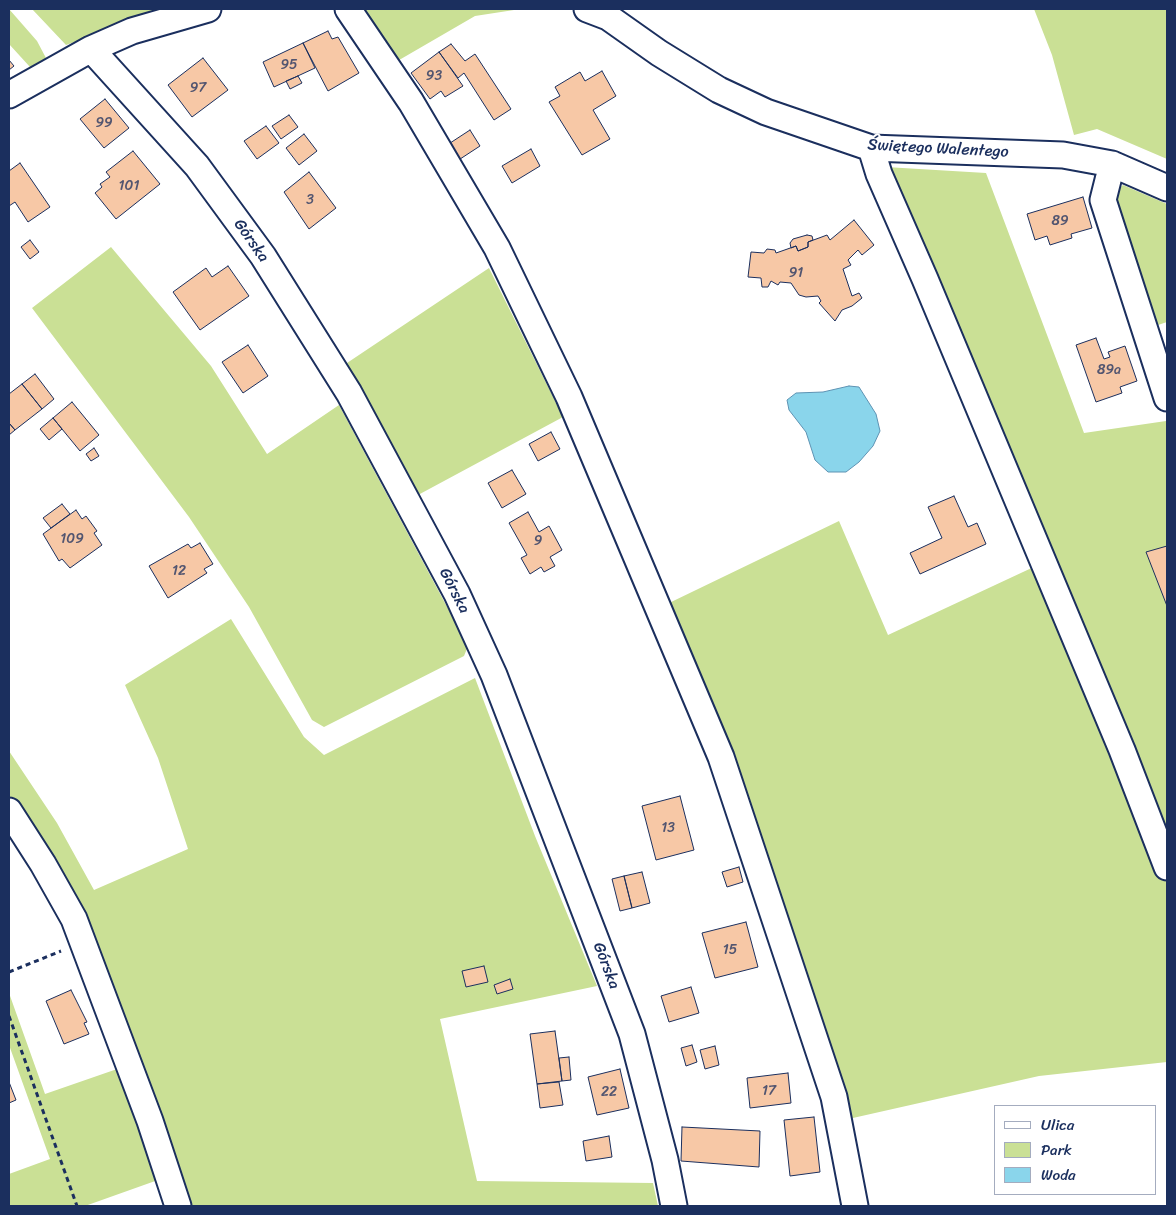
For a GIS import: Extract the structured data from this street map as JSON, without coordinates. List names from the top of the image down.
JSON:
{
  "streets": {
    "street": ["Świętego Walentego", "Górska"]
  },
  "house_numbers": [
    "95",
    "93",
    "97",
    "99",
    "101",
    "3",
    "89",
    "91",
    "89a",
    "109",
    "9",
    "12",
    "13",
    "15",
    "17",
    "22"
  ],
  "legend": ["Ulica", "Park", "Woda"]
}
